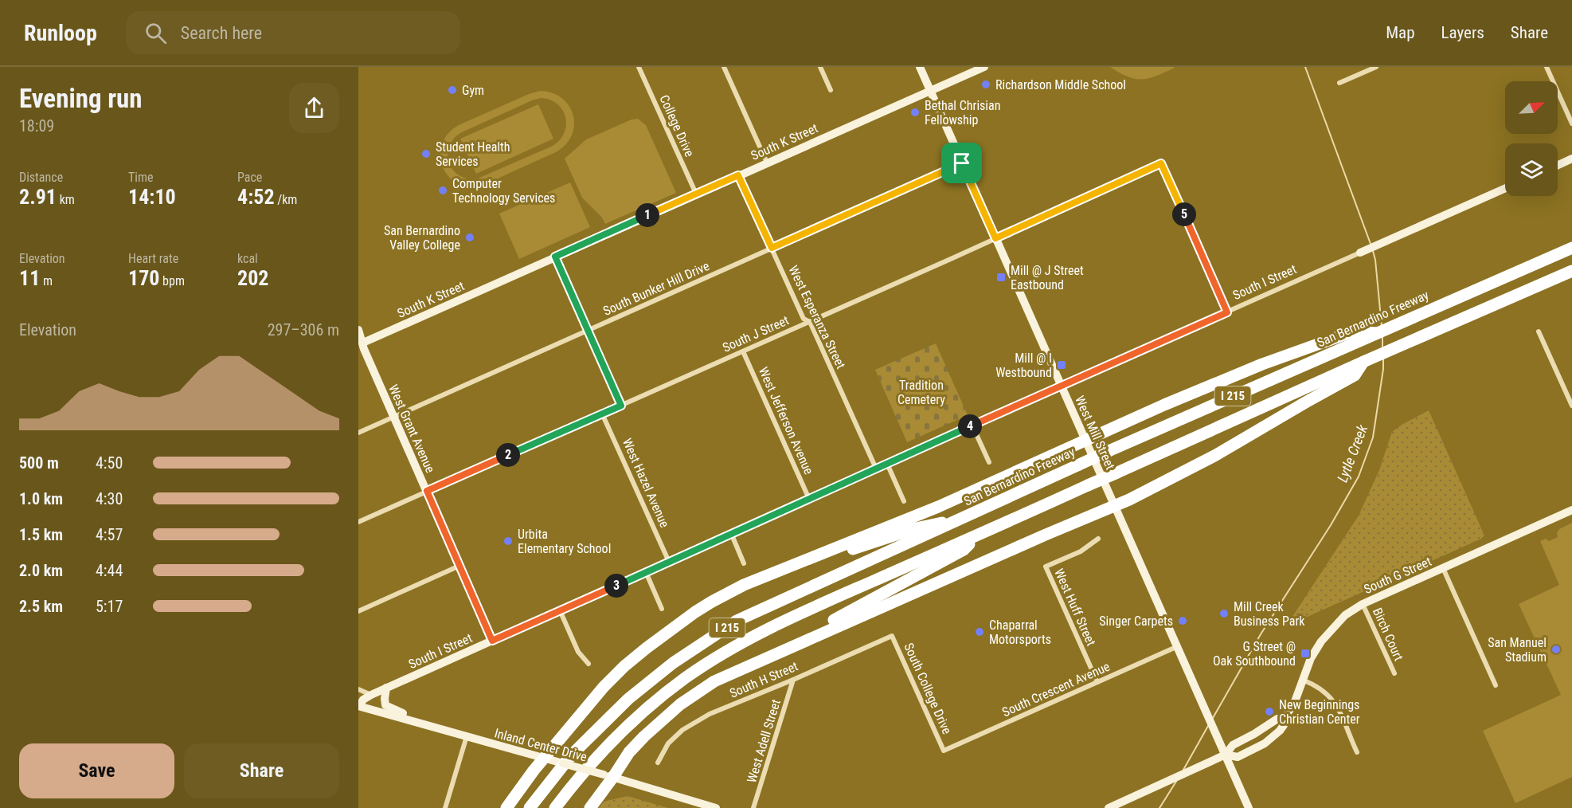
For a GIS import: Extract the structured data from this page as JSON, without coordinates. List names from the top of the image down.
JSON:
{
  "streets": {
    "highway": ["San Bernardino Freeway", "I 215"],
    "street": [
      "College Drive",
      "South K Street",
      "South I Street",
      "South Bunker Hill Drive",
      "West Esperanza Street",
      "South J Street",
      "West Jefferson Avenue",
      "West Grant Avenue",
      "West Mill Street",
      "West Hazel Avenue",
      "South G Street",
      "West Huff Street",
      "Birch Court",
      "South H Street",
      "South College Drive",
      "South Crescent Avenue",
      "West Adell Street",
      "Inland Center Drive"
    ]
  },
  "crossings": [
    ["College Drive", "South K Street"],
    ["South K Street", "West Esperanza Street"],
    ["South K Street", "West Grant Avenue"],
    ["South K Street", "West Mill Street"],
    ["South I Street", "West Esperanza Street"],
    ["South I Street", "South J Street"],
    ["South I Street", "West Jefferson Avenue"],
    ["South I Street", "West Grant Avenue"],
    ["South I Street", "West Mill Street"],
    ["South I Street", "West Hazel Avenue"],
    ["South I Street", "Inland Center Drive"],
    ["South Bunker Hill Drive", "West Esperanza Street"],
    ["South Bunker Hill Drive", "West Grant Avenue"],
    ["South Bunker Hill Drive", "West Mill Street"],
    ["West Esperanza Street", "South J Street"],
    ["South J Street", "West Jefferson Avenue"],
    ["South J Street", "West Grant Avenue"],
    ["South J Street", "West Mill Street"],
    ["South J Street", "West Hazel Avenue"],
    ["West Mill Street", "South G Street"],
    ["West Mill Street", "South Crescent Avenue"],
    ["South G Street", "Birch Court"],
    ["West Huff Street", "South Crescent Avenue"],
    ["South H Street", "South College Drive"],
    ["South H Street", "West Adell Street"],
    ["South College Drive", "South Crescent Avenue"]
  ],
  "water": ["Lytle Creek"],
  "parks": ["Tradition Cemetery"],
  "places": {
    "other": [
      "Richardson Middle School",
      "Gym",
      "Bethal Chrisian Fellowship",
      "Student Health Services",
      "Computer Technology Services",
      "San Bernardino Valley College",
      "Urbita Elementary School",
      "Mill Creek Business Park",
      "Singer Carpets",
      "Chaparral Motorsports",
      "San Manuel Stadium",
      "New Beginnings Christian Center"
    ],
    "transit": ["Mill @ J Street Eastbound", "Mill @ I Westbound", "G Street @ Oak Southbound"]
  },
  "north": "top right",
  "page": {
    "header": "Runloop",
    "search": "Search here",
    "nav": ["Map", "Layers", "Share"],
    "heading": ["Evening run", "18:09"],
    "stats": [
      ["Distance", "2.91 km"],
      ["Time", "14:10"],
      ["Pace", "4:52 /km"],
      ["Elevation", "11 m"],
      ["Heart rate", "170 bpm"],
      ["kcal", "202"]
    ],
    "pins": [
      "5",
      "1",
      "4",
      "2",
      "3"
    ],
    "chart": ["Elevation", "297–306 m"],
    "list": [
      {
        "name": "500 m",
        "note": "4:50"
      },
      {
        "name": "1.0 km",
        "note": "4:30"
      },
      {
        "name": "1.5 km",
        "note": "4:57"
      },
      {
        "name": "2.0 km",
        "note": "4:44"
      },
      {
        "name": "2.5 km",
        "note": "5:17"
      }
    ],
    "buttons": ["Save", "Share"]
  }
}
